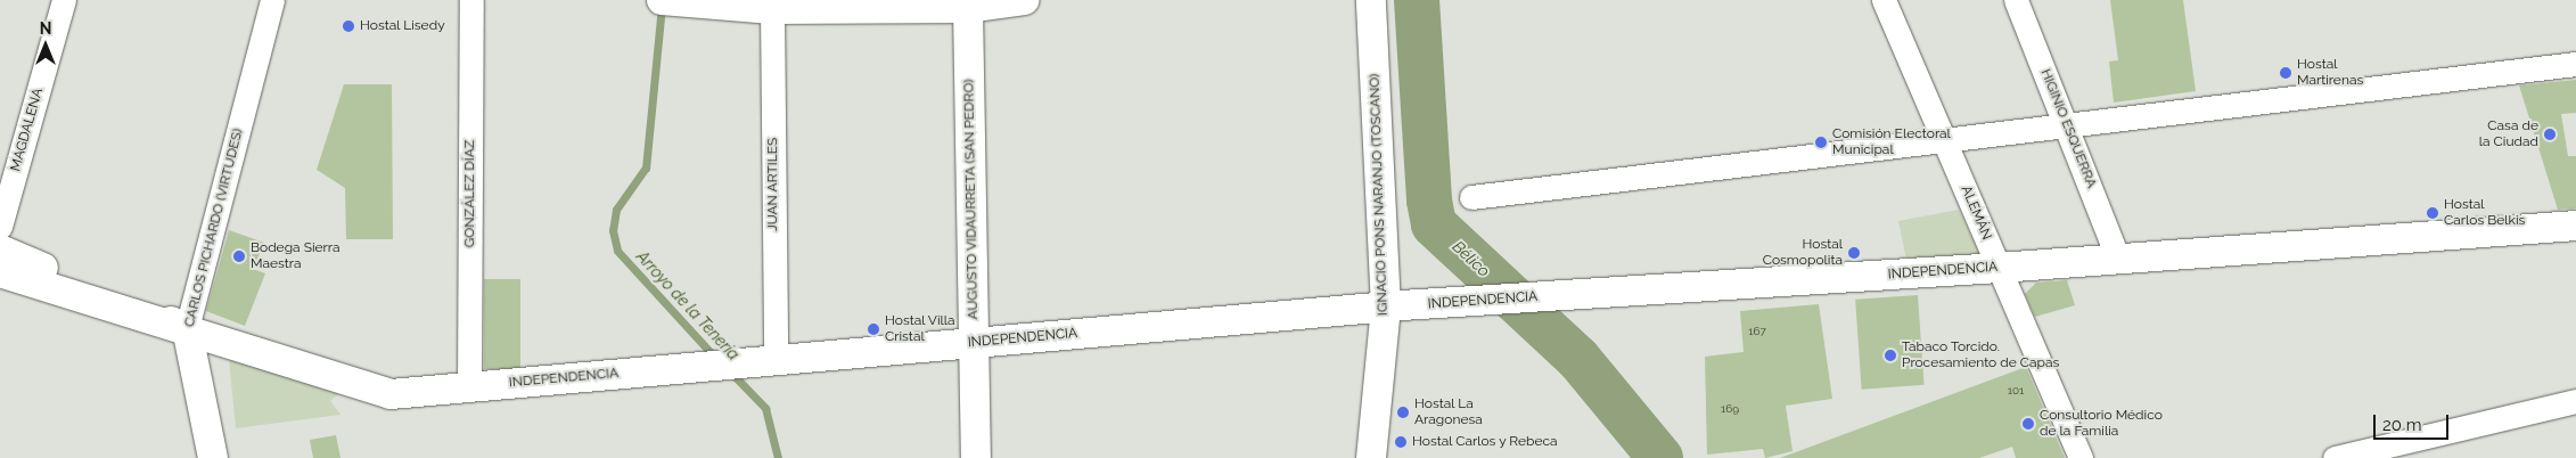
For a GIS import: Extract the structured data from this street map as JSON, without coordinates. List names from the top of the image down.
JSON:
{
  "streets": {
    "street": [
      "HIGINIO ESQUERRA",
      "MAGDALENA",
      "JUAN ARTILES",
      "GONZÁLEZ DÍAZ",
      "IGNACIO PONS NARANJO (TOSCANO)",
      "AUGUSTO VIDAURRETA (SAN PEDRO)",
      "ALEMÁN",
      "CARLOS PICHARDO (VIRTUDES)",
      "INDEPENDENCIA"
    ]
  },
  "crossings": [
    ["HIGINIO ESQUERRA", "INDEPENDENCIA"],
    ["JUAN ARTILES", "INDEPENDENCIA"],
    ["GONZÁLEZ DÍAZ", "INDEPENDENCIA"],
    ["IGNACIO PONS NARANJO (TOSCANO)", "INDEPENDENCIA"],
    ["AUGUSTO VIDAURRETA (SAN PEDRO)", "INDEPENDENCIA"],
    ["ALEMÁN", "INDEPENDENCIA"],
    ["CARLOS PICHARDO (VIRTUDES)", "INDEPENDENCIA"]
  ],
  "water": ["Bélico", "Arroyo de la Tenería"],
  "places": [
    "Hostal Lisedy",
    "Hostal Martirenas",
    "Casa de la Ciudad",
    "Comisión Electoral Municipal",
    "Hostal Carlos Belkis",
    "Hostal Cosmopolita",
    "Bodega Sierra Maestra",
    "Hostal Villa Cristal",
    "Tabaco Torcido. Procesamiento de Capas",
    "Hostal La Aragonesa",
    "Consultorio Médico de la Familia",
    "Hostal Carlos y Rebeca"
  ],
  "house_numbers": ["167", "101", "169"],
  "scale_bar": "20 m",
  "north": "top"
}
